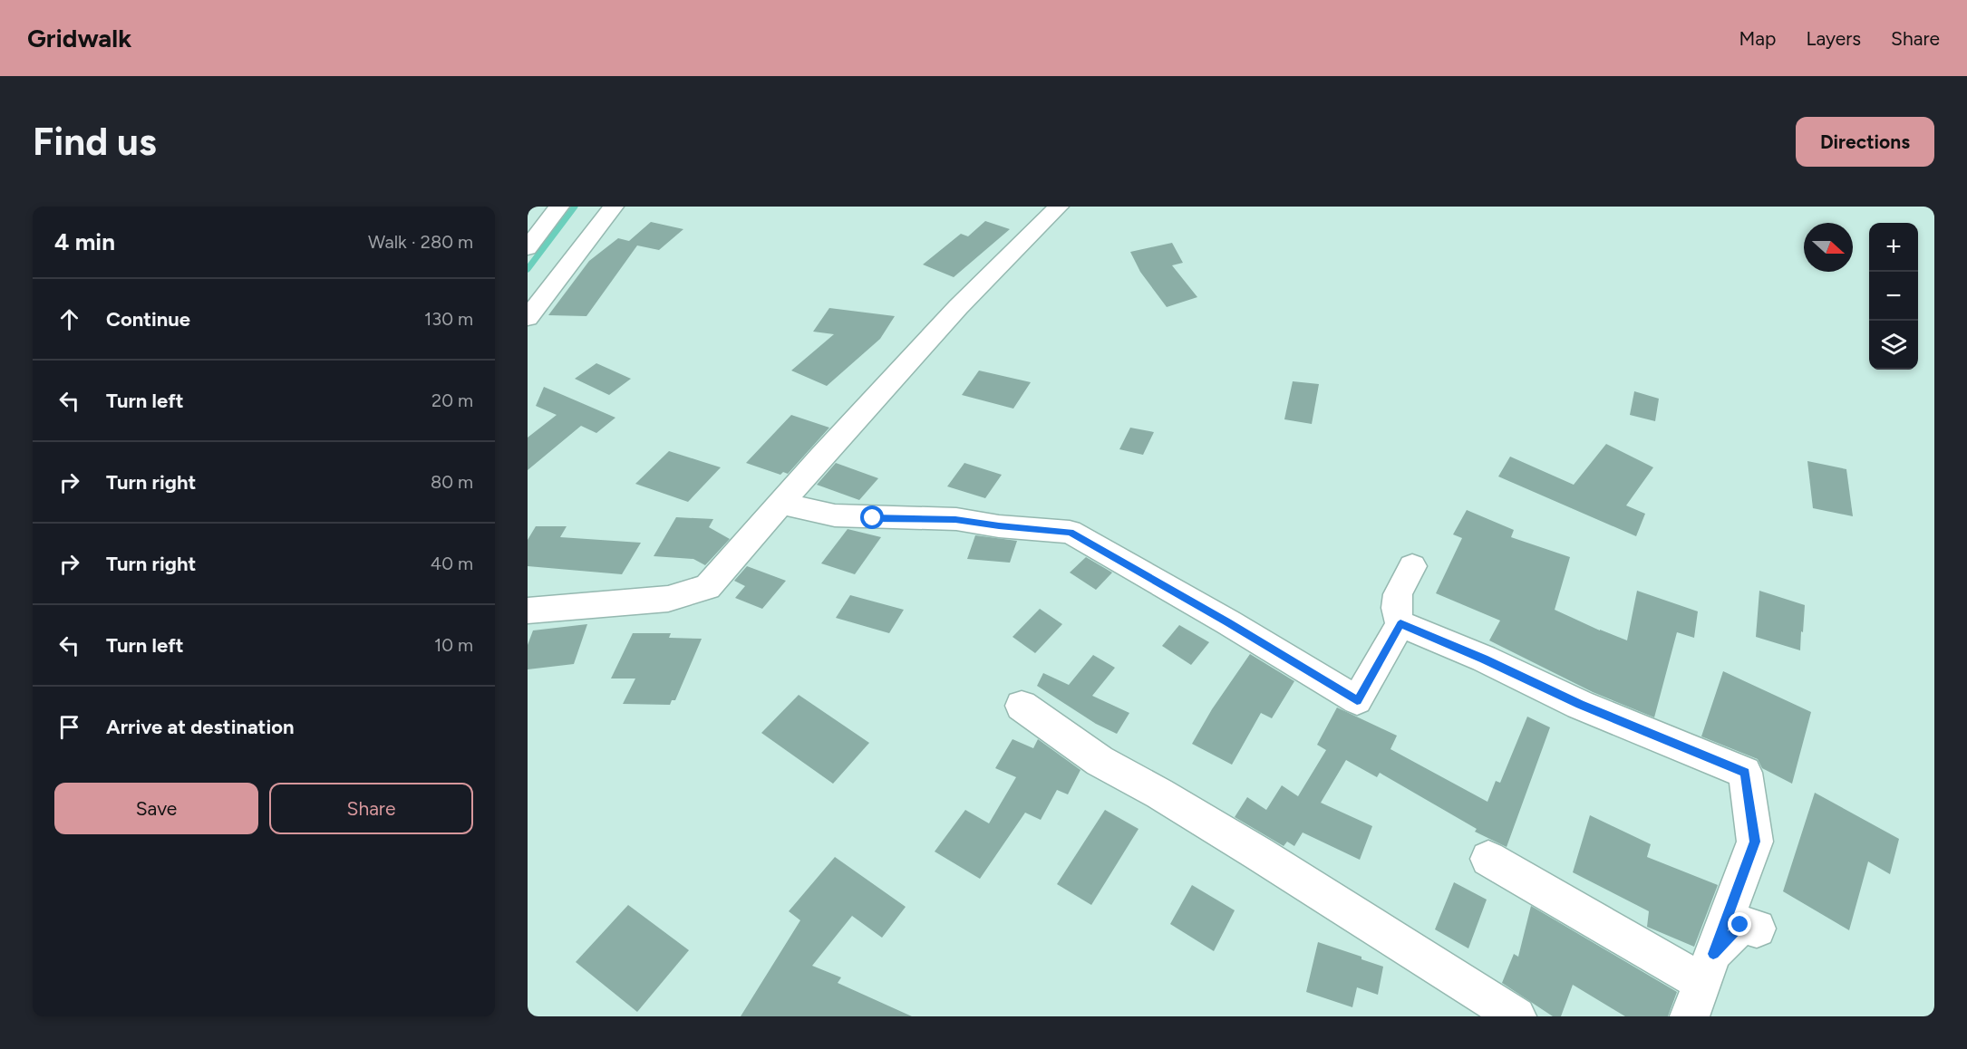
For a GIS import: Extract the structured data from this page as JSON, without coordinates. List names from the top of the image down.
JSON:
{
  "north": "right",
  "page": {
    "header": "Gridwalk",
    "nav": ["Map", "Layers", "Share"],
    "buttons": [
      "Directions",
      ["Save", "Share"]
    ],
    "title": "Find us",
    "heading": ["4 min", "Walk · 280 m"],
    "map_buttons": ["+", "−"],
    "list": [
      ["Continue", "130 m"],
      ["Turn left", "20 m"],
      ["Turn right", "80 m"],
      ["Turn right", "40 m"],
      ["Turn left", "10 m"],
      "Arrive at destination"
    ]
  }
}
